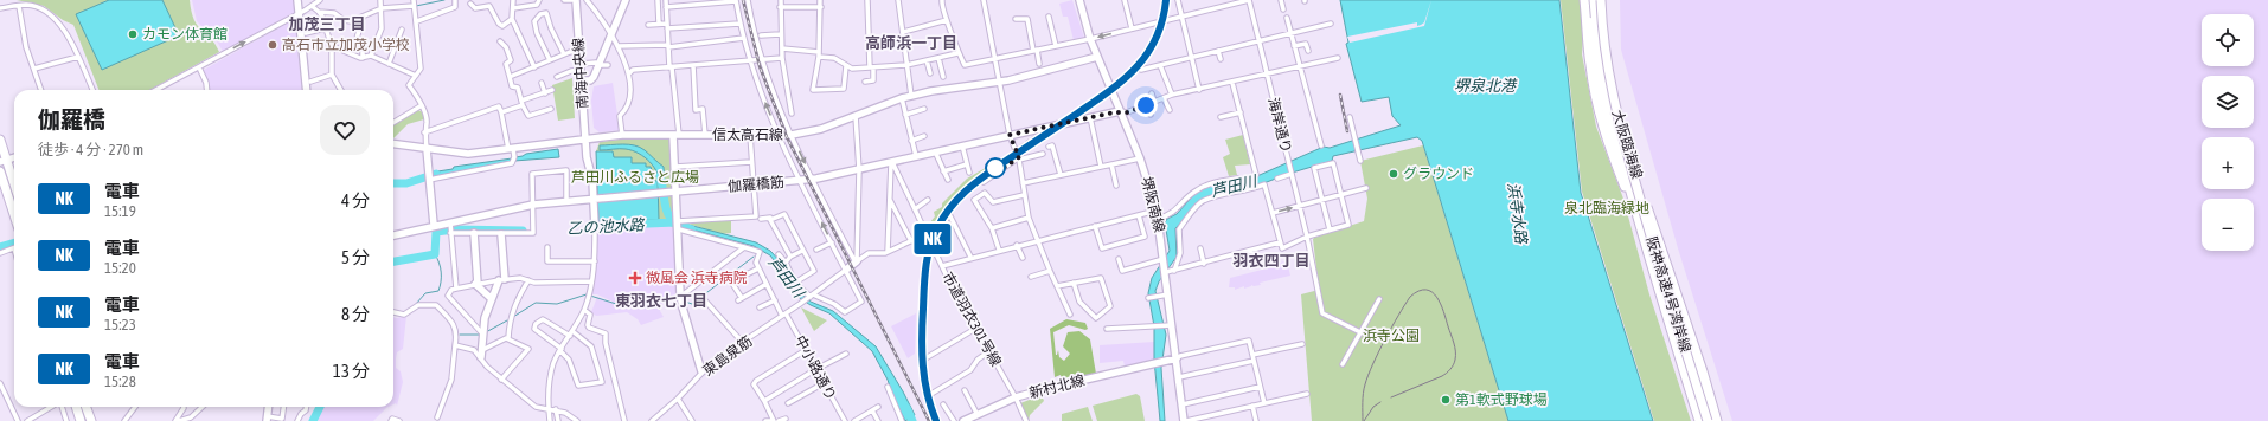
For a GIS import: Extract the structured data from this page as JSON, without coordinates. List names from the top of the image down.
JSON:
{
  "streets": {
    "highway": ["阪神高速4号湾岸線"],
    "main road": ["大阪臨海線"],
    "street": [
      "南海中央線",
      "海岸通り",
      "信太高石線",
      "伽羅橋筋",
      "堺阪南線",
      "市道羽衣301号線",
      "東島泉筋",
      "中小路通り",
      "新村北線"
    ]
  },
  "crossings": [
    ["南海中央線", "信太高石線"],
    ["南海中央線", "伽羅橋筋"],
    ["信太高石線", "堺阪南線"],
    ["大阪臨海線", "阪神高速4号湾岸線"],
    ["伽羅橋筋", "堺阪南線"],
    ["伽羅橋筋", "市道羽衣301号線"],
    ["堺阪南線", "新村北線"],
    ["市道羽衣301号線", "新村北線"],
    ["東島泉筋", "中小路通り"]
  ],
  "districts": [
    "加茂三丁目",
    "高師浜一丁目",
    "羽衣四丁目",
    "東羽衣七丁目"
  ],
  "water": [
    "堺泉北港",
    "芦田川",
    "浜寺水路",
    "乙の池水路"
  ],
  "parks": ["芦田川ふるさと広場", "泉北臨海緑地", "浜寺公園"],
  "places": {
    "other": [
      "カモン体育館",
      "高石市立加茂小学校",
      "グラウンド",
      "第1軟式野球場"
    ],
    "health": ["微風会 浜寺病院"]
  },
  "page": {
    "on_map": "NK",
    "map_buttons": ["+", "−"],
    "heading": ["伽羅橋", "徒歩 · 4 分 · 270 m"],
    "list": [
      {
        "mark": "NK",
        "name": "電車",
        "note": "15:19",
        "value": "4 分"
      },
      {
        "mark": "NK",
        "name": "電車",
        "note": "15:20",
        "value": "5 分"
      },
      {
        "mark": "NK",
        "name": "電車",
        "note": "15:23",
        "value": "8 分"
      },
      {
        "mark": "NK",
        "name": "電車",
        "note": "15:28",
        "value": "13 分"
      }
    ]
  }
}
